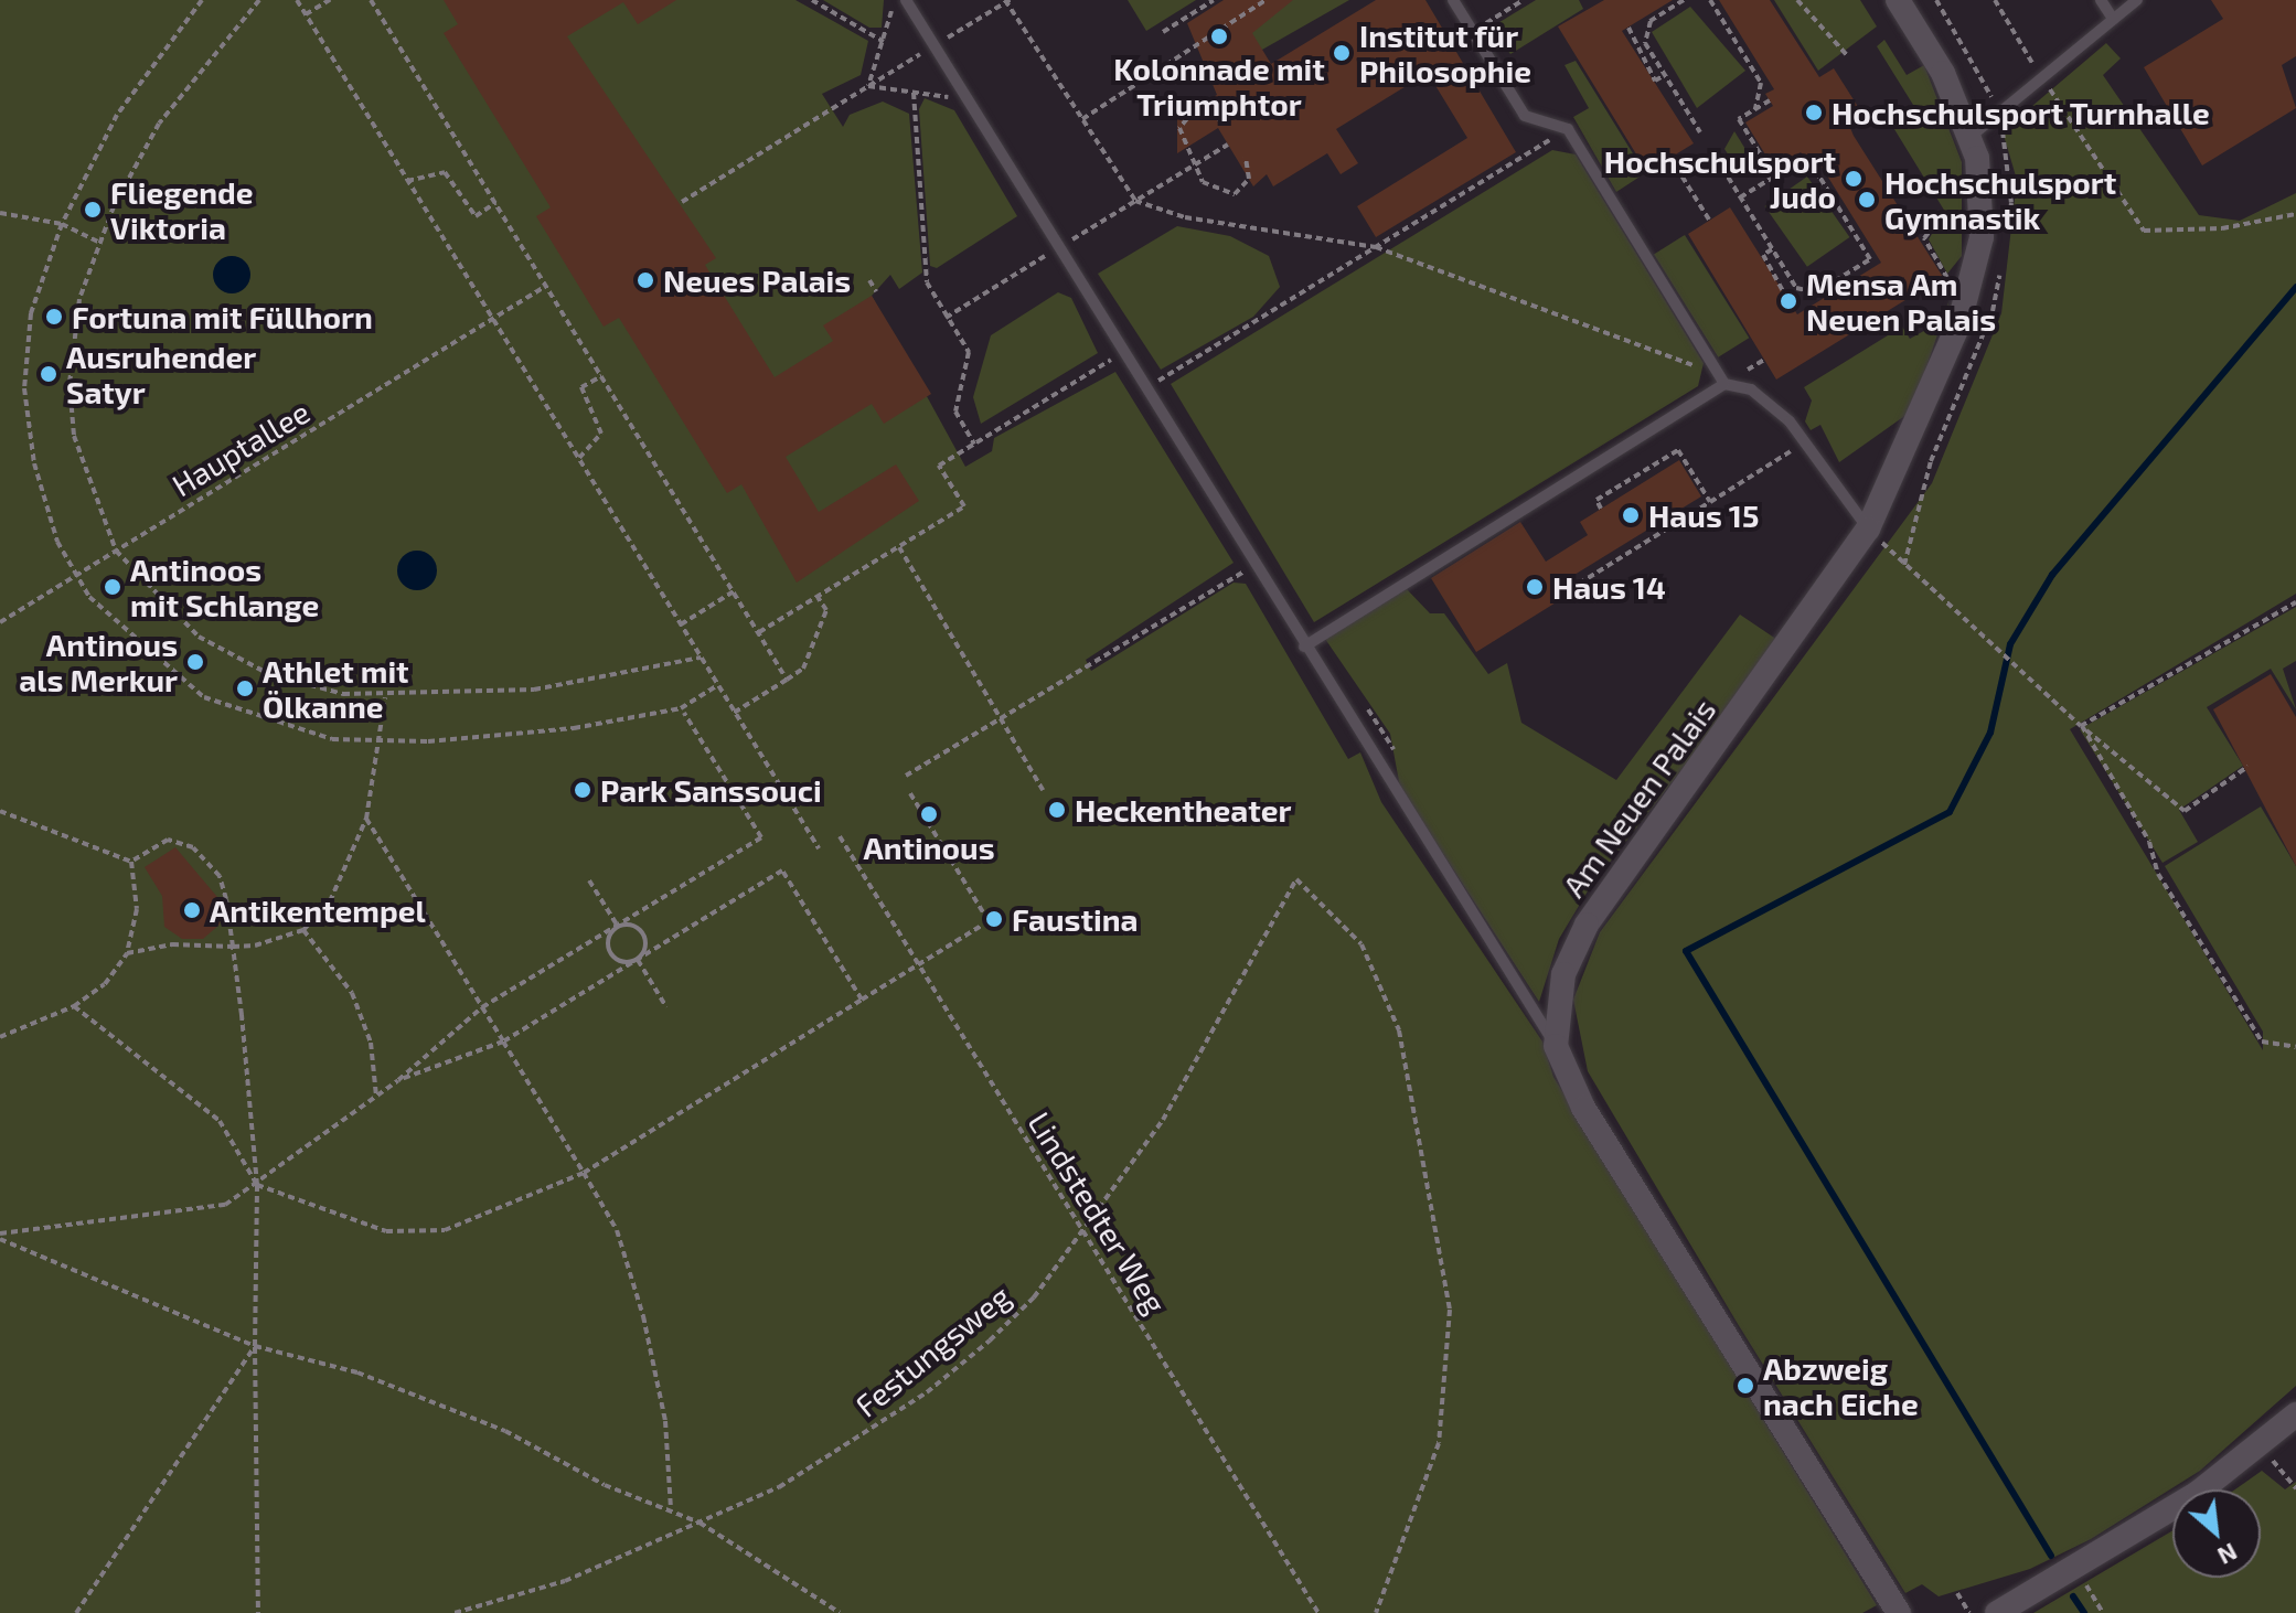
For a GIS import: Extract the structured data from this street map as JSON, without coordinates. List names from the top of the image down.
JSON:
{
  "streets": {
    "street": ["Am Neuen Palais"],
    "path": ["Hauptallee", "Lindstedter Weg", "Festungsweg"]
  },
  "crossings": [
    ["Lindstedter Weg", "Festungsweg"]
  ],
  "places": [
    "Kolonnade mit Triumphtor",
    "Institut für Philosophie",
    "Hochschulsport Turnhalle",
    "Hochschulsport Judo",
    "Hochschulsport Gymnastik",
    "Fliegende Viktoria",
    "Neues Palais",
    "Mensa Am Neuen Palais",
    "Fortuna mit Füllhorn",
    "Ausruhender Satyr",
    "Haus 15",
    "Antinoos mit Schlange",
    "Haus 14",
    "Antinous als Merkur",
    "Athlet mit Ölkanne",
    "Park Sanssouci",
    "Heckentheater",
    "Antinous",
    "Antikentempel",
    "Faustina",
    "Abzweig nach Eiche"
  ],
  "north": "bottom right"
}
